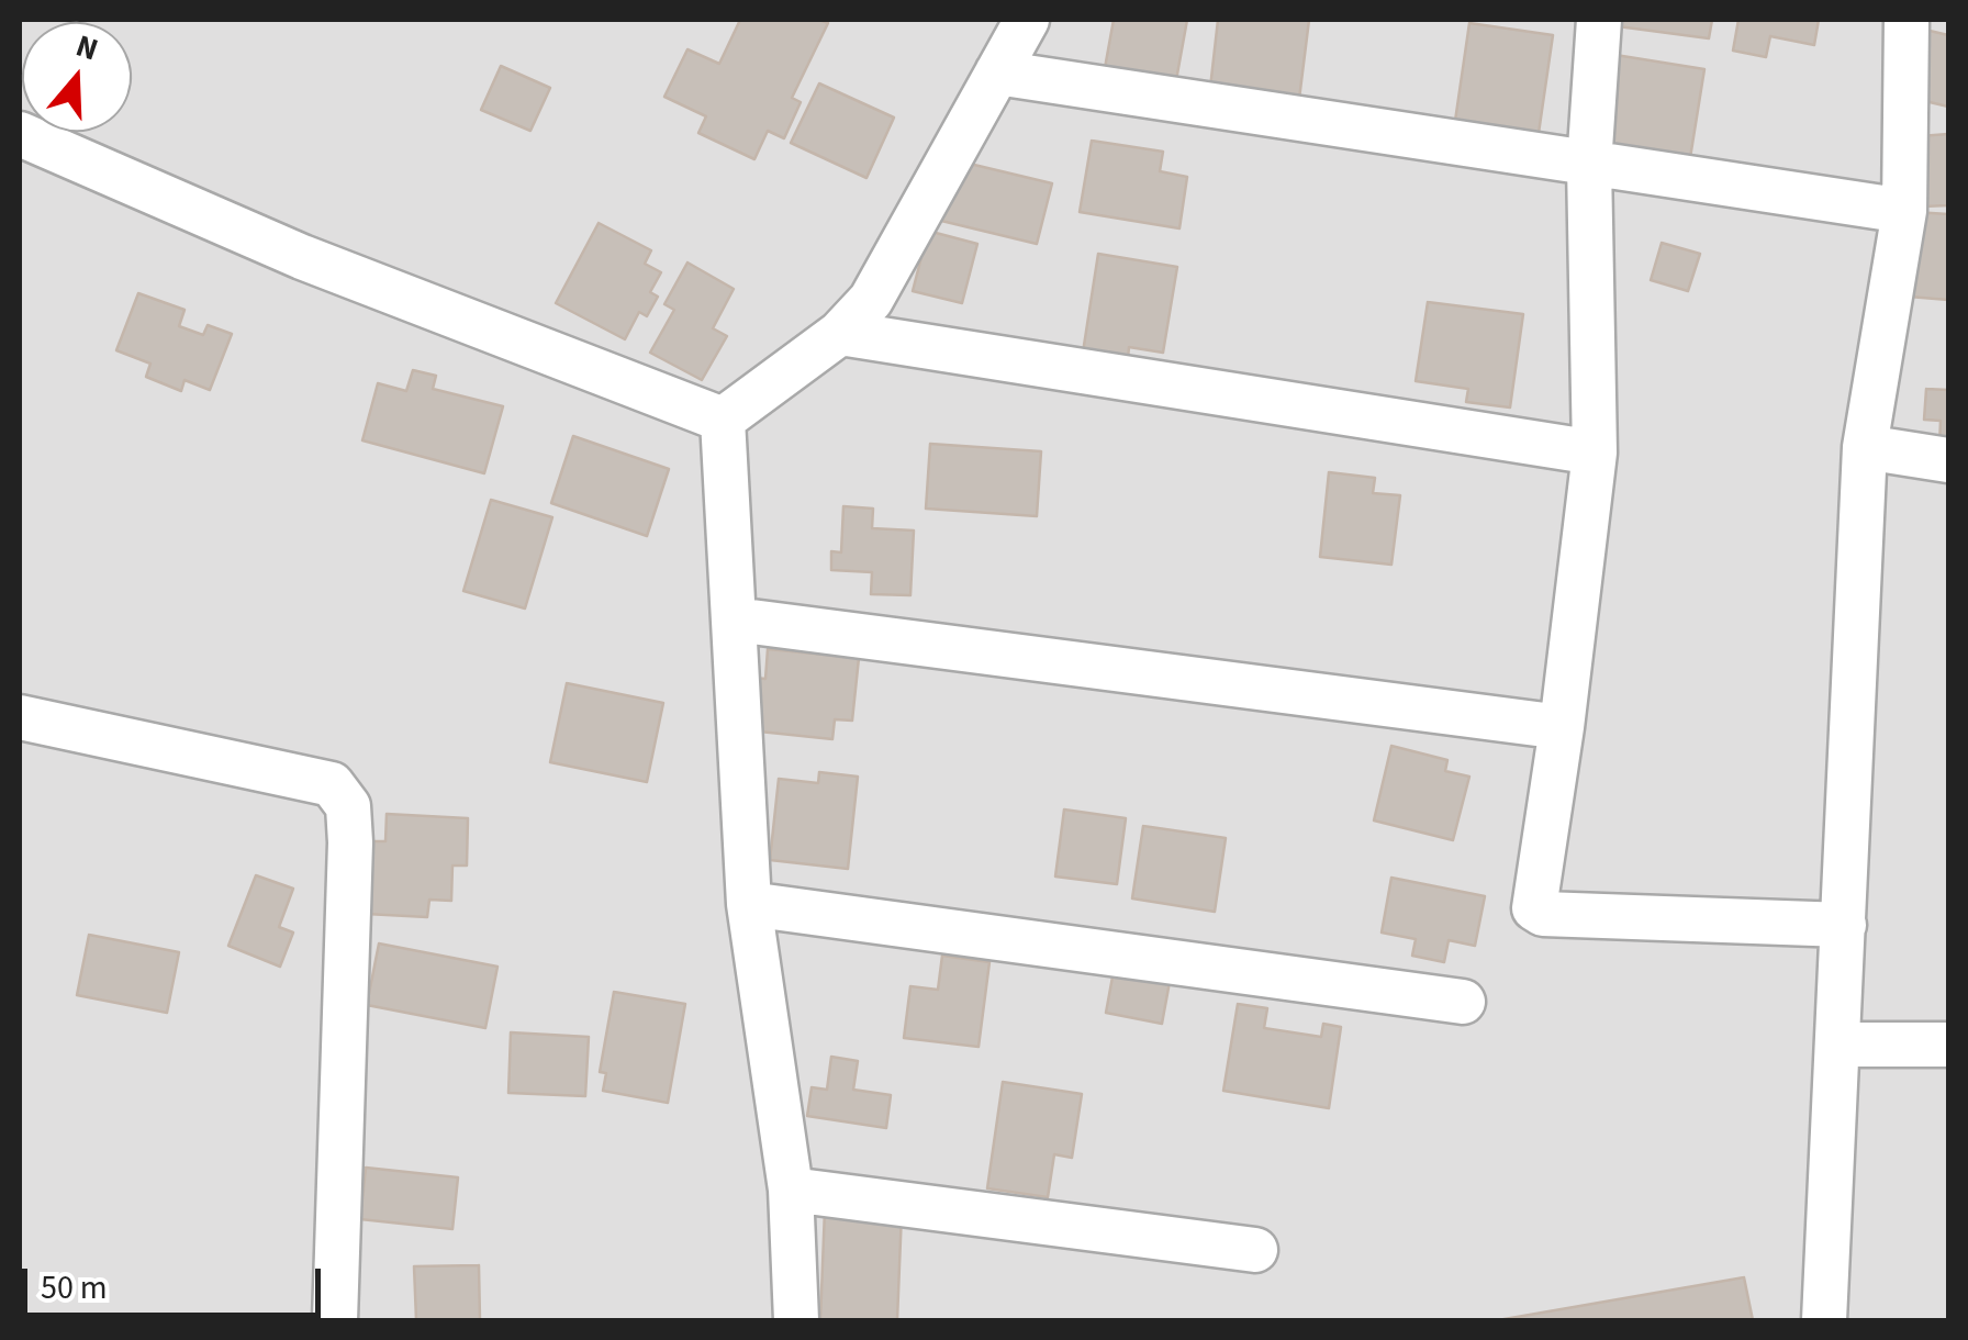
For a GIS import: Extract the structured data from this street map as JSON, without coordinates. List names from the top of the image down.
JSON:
{
  "scale_bar": "50 m",
  "north": "top"
}
